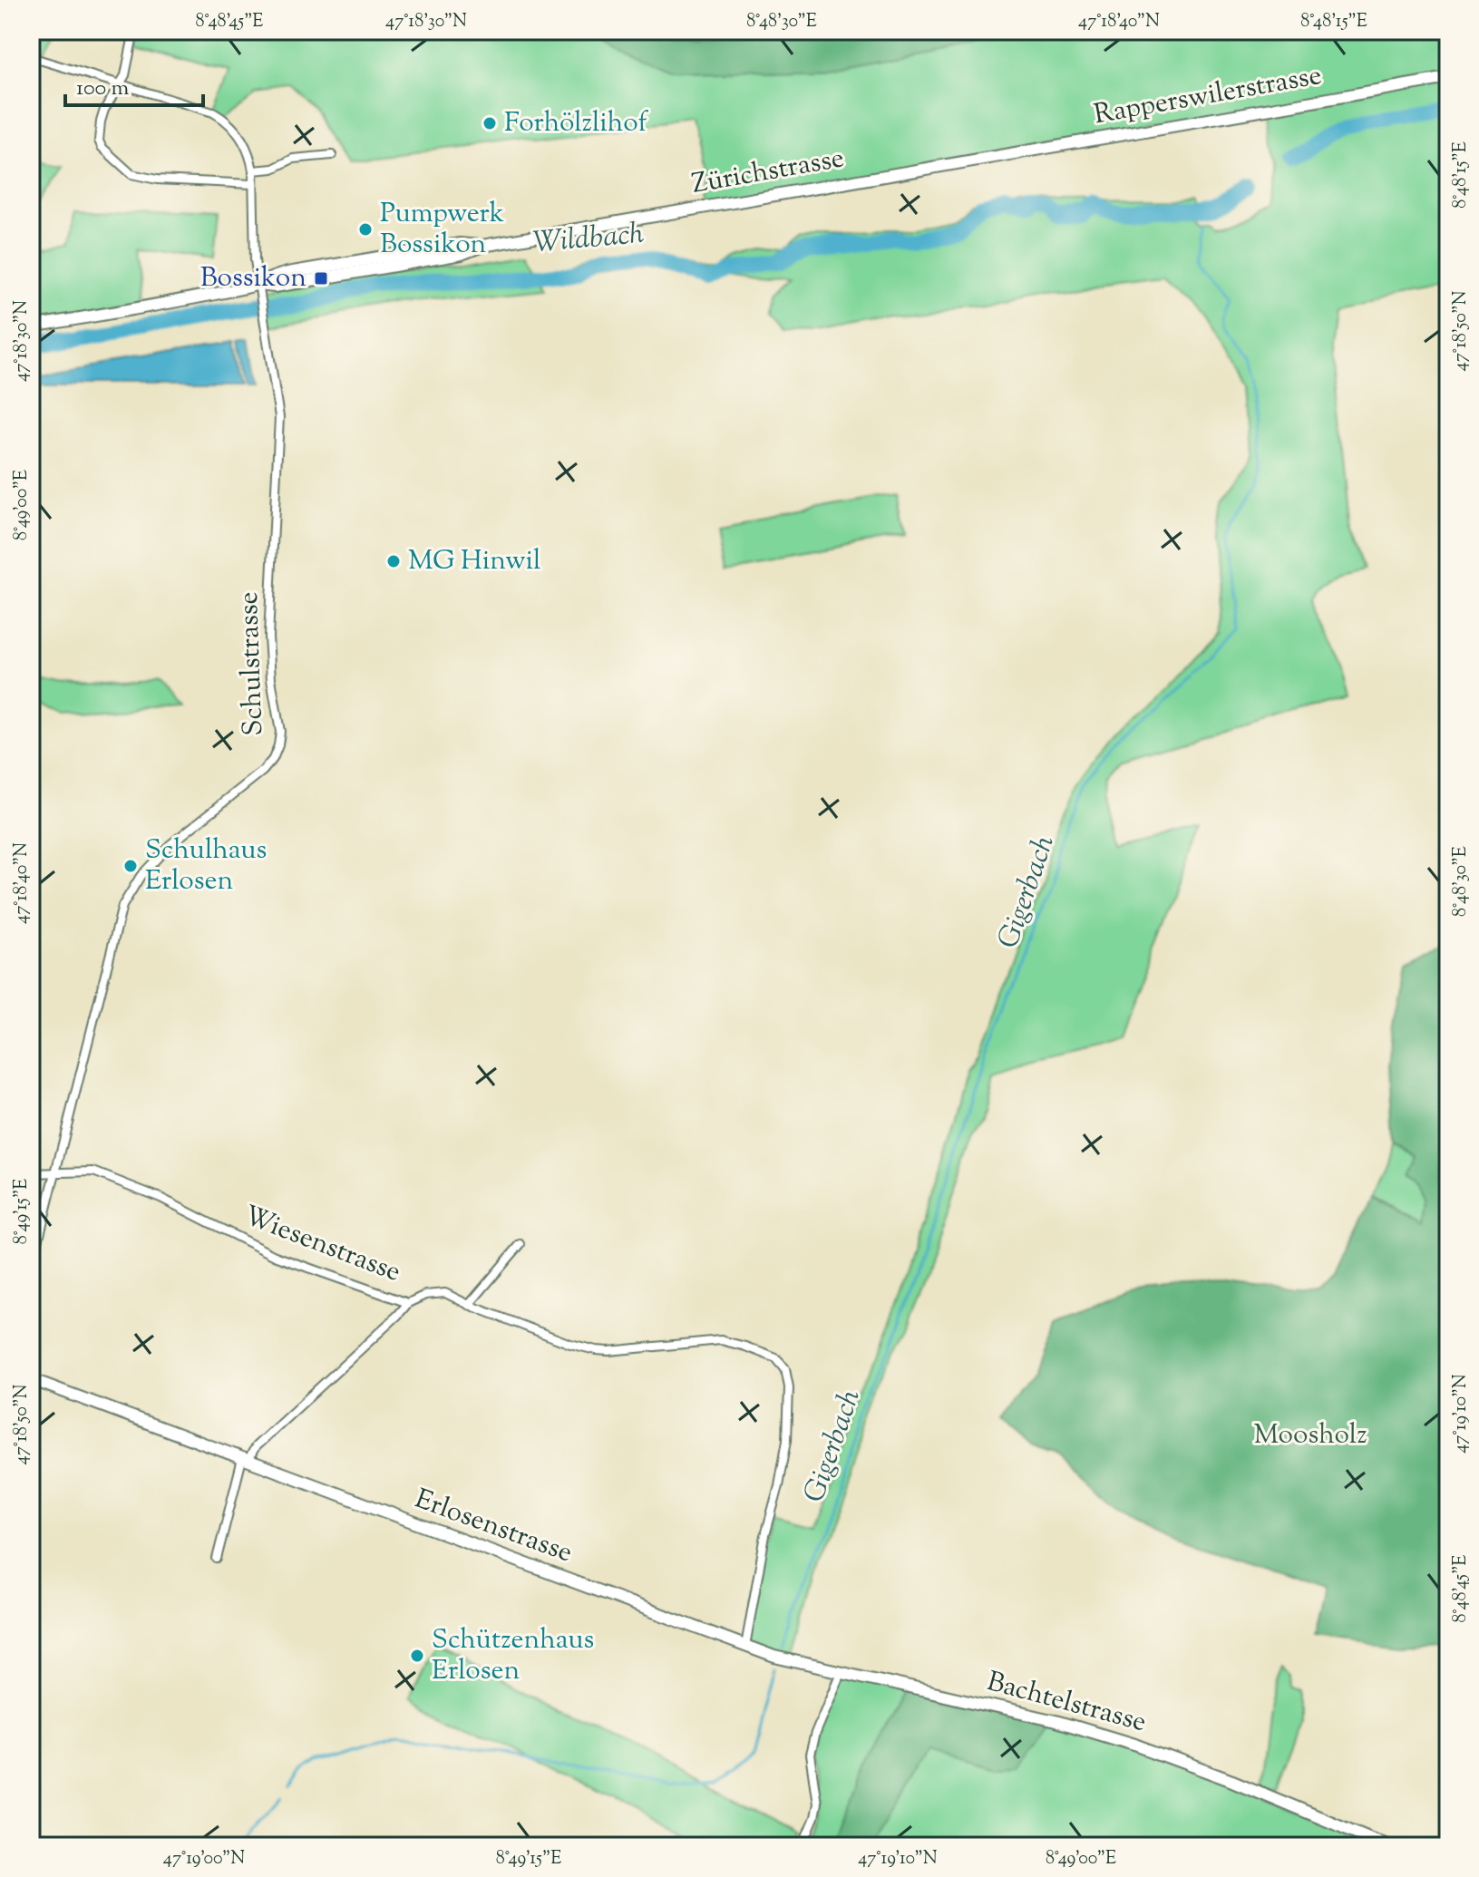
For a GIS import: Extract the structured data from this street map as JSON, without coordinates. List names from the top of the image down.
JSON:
{
  "streets": {
    "main road": [
      "Rapperswilerstrasse",
      "Zürichstrasse",
      "Erlosenstrasse",
      "Bachtelstrasse"
    ],
    "street": ["Schulstrasse", "Wiesenstrasse"]
  },
  "crossings": [
    ["Rapperswilerstrasse", "Zürichstrasse"],
    ["Zürichstrasse", "Schulstrasse"],
    ["Schulstrasse", "Wiesenstrasse"],
    ["Wiesenstrasse", "Bachtelstrasse"],
    ["Erlosenstrasse", "Bachtelstrasse"]
  ],
  "water": ["Wildbach", "Gigerbach"],
  "parks": ["Moosholz"],
  "places": {
    "other": [
      "Forhölzlihof",
      "Pumpwerk Bossikon",
      "MG Hinwil",
      "Schulhaus Erlosen",
      "Schützenhaus Erlosen"
    ],
    "transit": ["Bossikon"]
  },
  "scale_bar": "100 m",
  "coordinates": [
    "8°48'45\"E",
    "47°18'30\"N",
    "8°48'30\"E",
    "47°18'40\"N",
    "8°48'15\"E",
    "47°18'50\"N",
    "8°49'00\"E",
    "8°49'15\"E",
    "47°19'10\"N",
    "47°19'00\"N"
  ]
}
